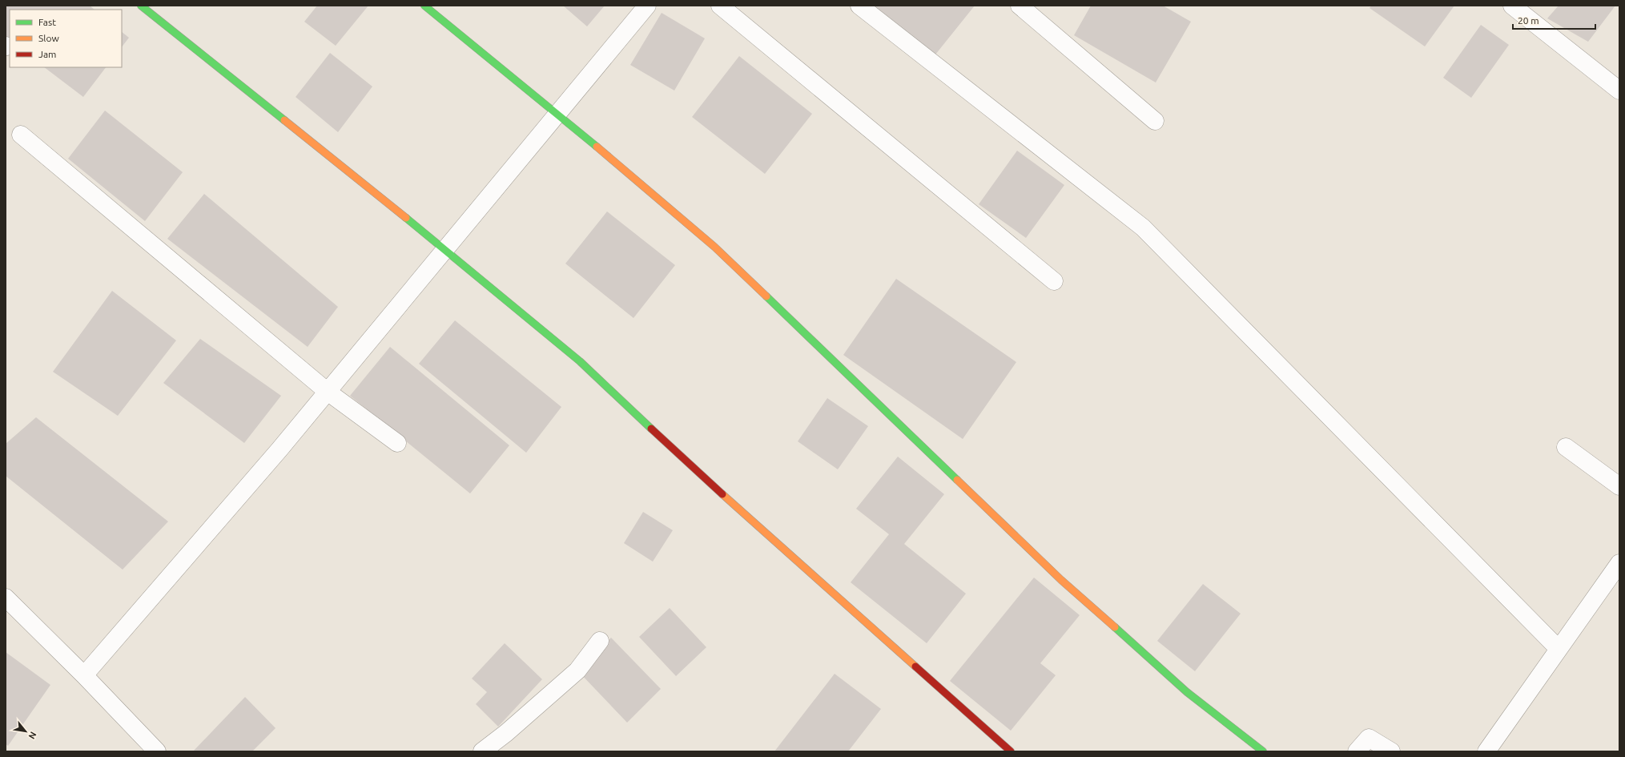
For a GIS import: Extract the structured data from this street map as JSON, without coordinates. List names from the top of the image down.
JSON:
{
  "legend": ["Fast", "Slow", "Jam"],
  "scale_bar": "20 m",
  "north": "bottom right"
}
